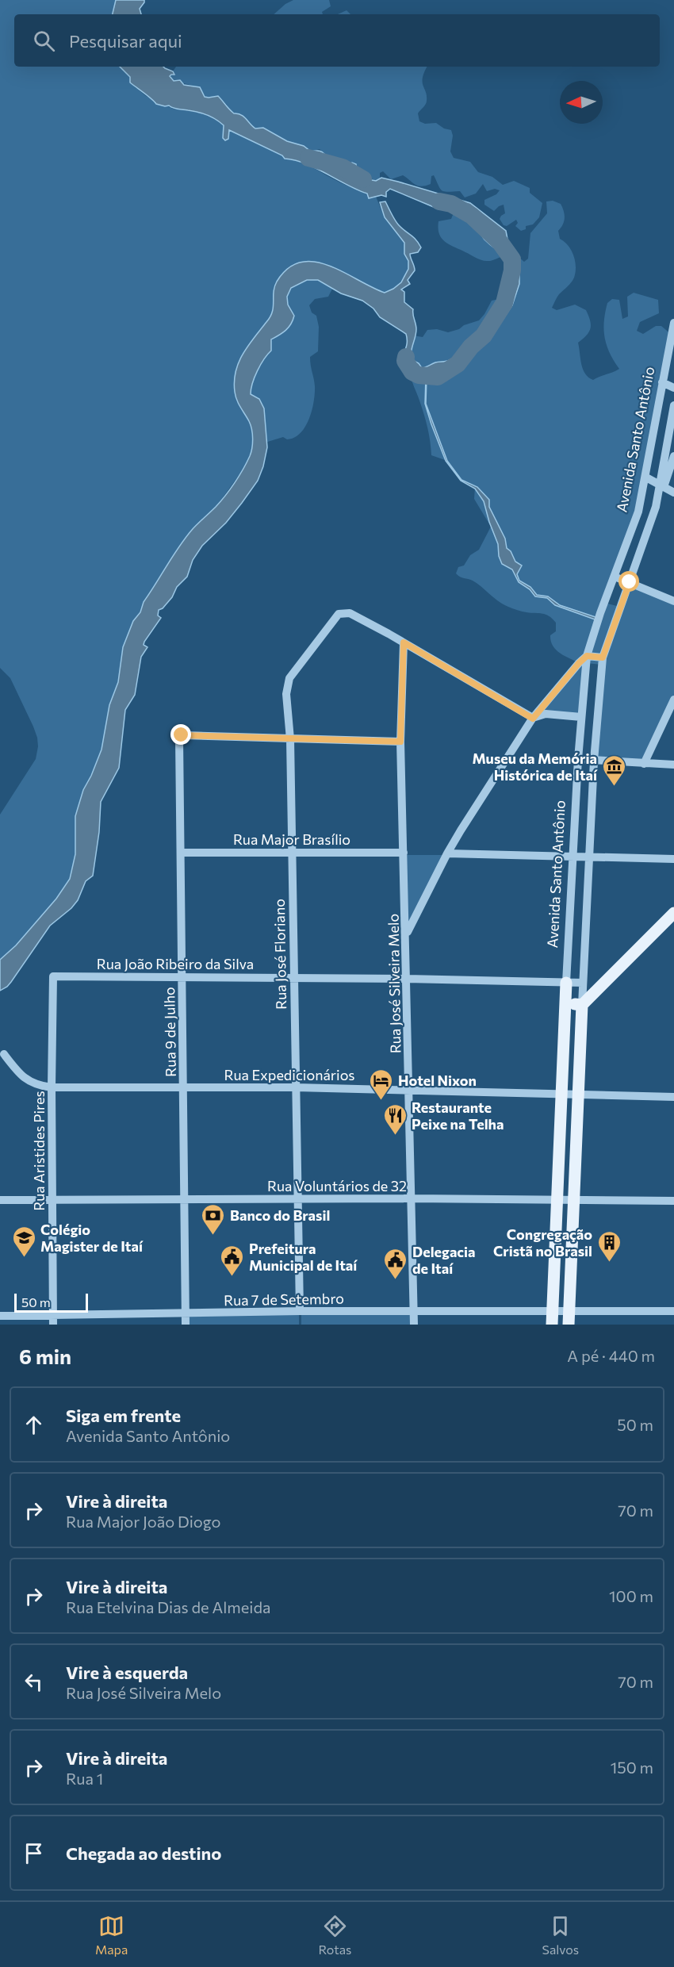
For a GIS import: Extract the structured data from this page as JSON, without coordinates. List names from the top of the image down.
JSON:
{
  "streets": {
    "main road": ["Avenida Santo Antônio"],
    "street": [
      "Rua Major Brasílio",
      "Rua José Floriano",
      "Rua João Ribeiro da Silva",
      "Rua José Silveira Melo",
      "Rua 9 de Julho",
      "Rua Expedicionários",
      "Rua Aristides Pires",
      "Rua Voluntários de 32",
      "Rua 7 de Setembro"
    ]
  },
  "crossings": [
    ["Avenida Santo Antônio", "Rua João Ribeiro da Silva"],
    ["Avenida Santo Antônio", "Rua Expedicionários"],
    ["Avenida Santo Antônio", "Rua Voluntários de 32"],
    ["Avenida Santo Antônio", "Rua 7 de Setembro"],
    ["Rua Major Brasílio", "Rua José Floriano"],
    ["Rua Major Brasílio", "Rua José Silveira Melo"],
    ["Rua Major Brasílio", "Rua 9 de Julho"],
    ["Rua José Floriano", "Rua João Ribeiro da Silva"],
    ["Rua José Floriano", "Rua José Silveira Melo"],
    ["Rua José Floriano", "Rua 9 de Julho"],
    ["Rua José Floriano", "Rua Expedicionários"],
    ["Rua José Floriano", "Rua Voluntários de 32"],
    ["Rua José Floriano", "Rua 7 de Setembro"],
    ["Rua João Ribeiro da Silva", "Rua José Silveira Melo"],
    ["Rua João Ribeiro da Silva", "Rua 9 de Julho"],
    ["Rua João Ribeiro da Silva", "Rua Aristides Pires"],
    ["Rua José Silveira Melo", "Rua Expedicionários"],
    ["Rua José Silveira Melo", "Rua Voluntários de 32"],
    ["Rua José Silveira Melo", "Rua 7 de Setembro"],
    ["Rua 9 de Julho", "Rua Expedicionários"],
    ["Rua 9 de Julho", "Rua Voluntários de 32"],
    ["Rua 9 de Julho", "Rua 7 de Setembro"],
    ["Rua Expedicionários", "Rua Aristides Pires"],
    ["Rua Aristides Pires", "Rua Voluntários de 32"],
    ["Rua Aristides Pires", "Rua 7 de Setembro"]
  ],
  "places": {
    "museum": ["Museu da Memória Histórica de Itaí"],
    "hotel": ["Hotel Nixon"],
    "restaurant": ["Restaurante Peixe na Telha"],
    "bank": ["Banco do Brasil"],
    "school or university": ["Colégio Magister de Itaí"],
    "building": ["Congregação Cristã no Brasil"],
    "public building": ["Prefeitura Municipal de Itaí", "Delegacia de Itaí"]
  },
  "scale_bar": "50 m",
  "north": "left",
  "page": {
    "search": "Pesquisar aqui",
    "scale": "50 m",
    "heading": ["6 min", "A pé · 440 m"],
    "list": [
      ["Siga em frente", "Avenida Santo Antônio", "50 m"],
      ["Vire à direita", "Rua Major João Diogo", "70 m"],
      ["Vire à direita", "Rua Etelvina Dias de Almeida", "100 m"],
      ["Vire à esquerda", "Rua José Silveira Melo", "70 m"],
      ["Vire à direita", "Rua 1", "150 m"],
      "Chegada ao destino"
    ],
    "nav": ["Mapa", "Rotas", "Salvos"]
  }
}
